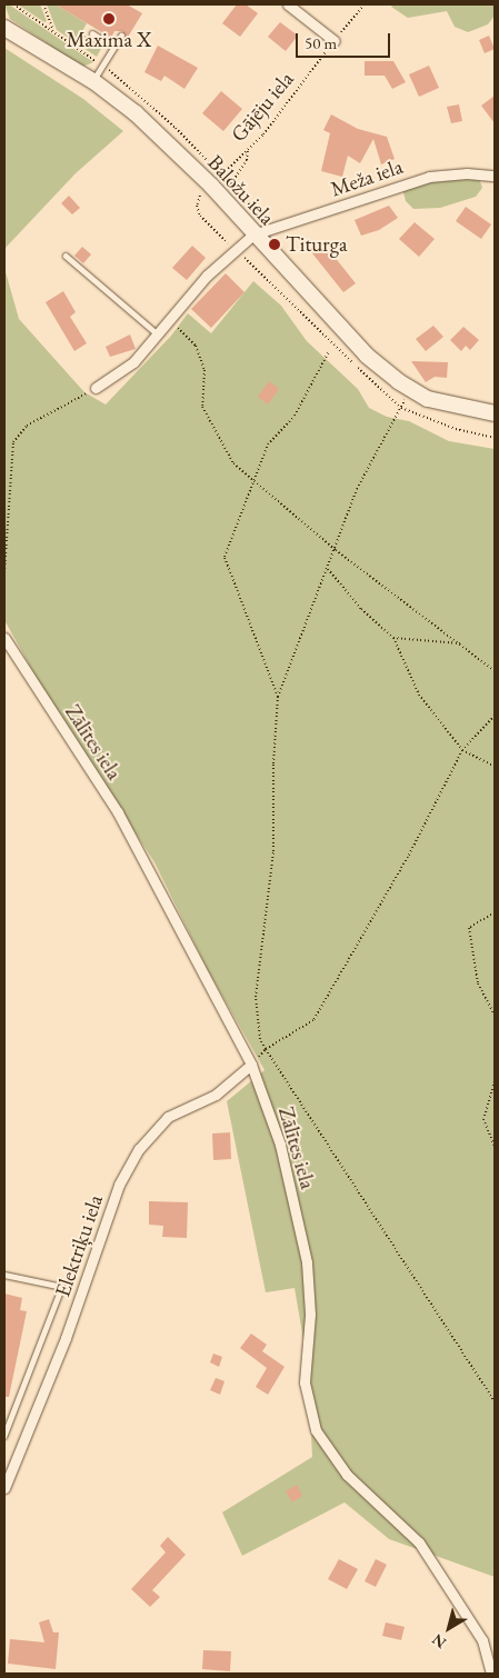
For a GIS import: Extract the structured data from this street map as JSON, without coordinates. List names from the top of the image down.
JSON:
{
  "streets": {
    "main road": ["Baložu iela"],
    "street": ["Meža iela", "Zālītes iela", "Elektriķu iela"],
    "path": ["Gājēju iela"]
  },
  "crossings": [
    ["Meža iela", "Baložu iela"],
    ["Zālītes iela", "Elektriķu iela"]
  ],
  "places": ["Maxima X", "Titurga"],
  "scale_bar": "50 m",
  "north": "bottom left"
}
